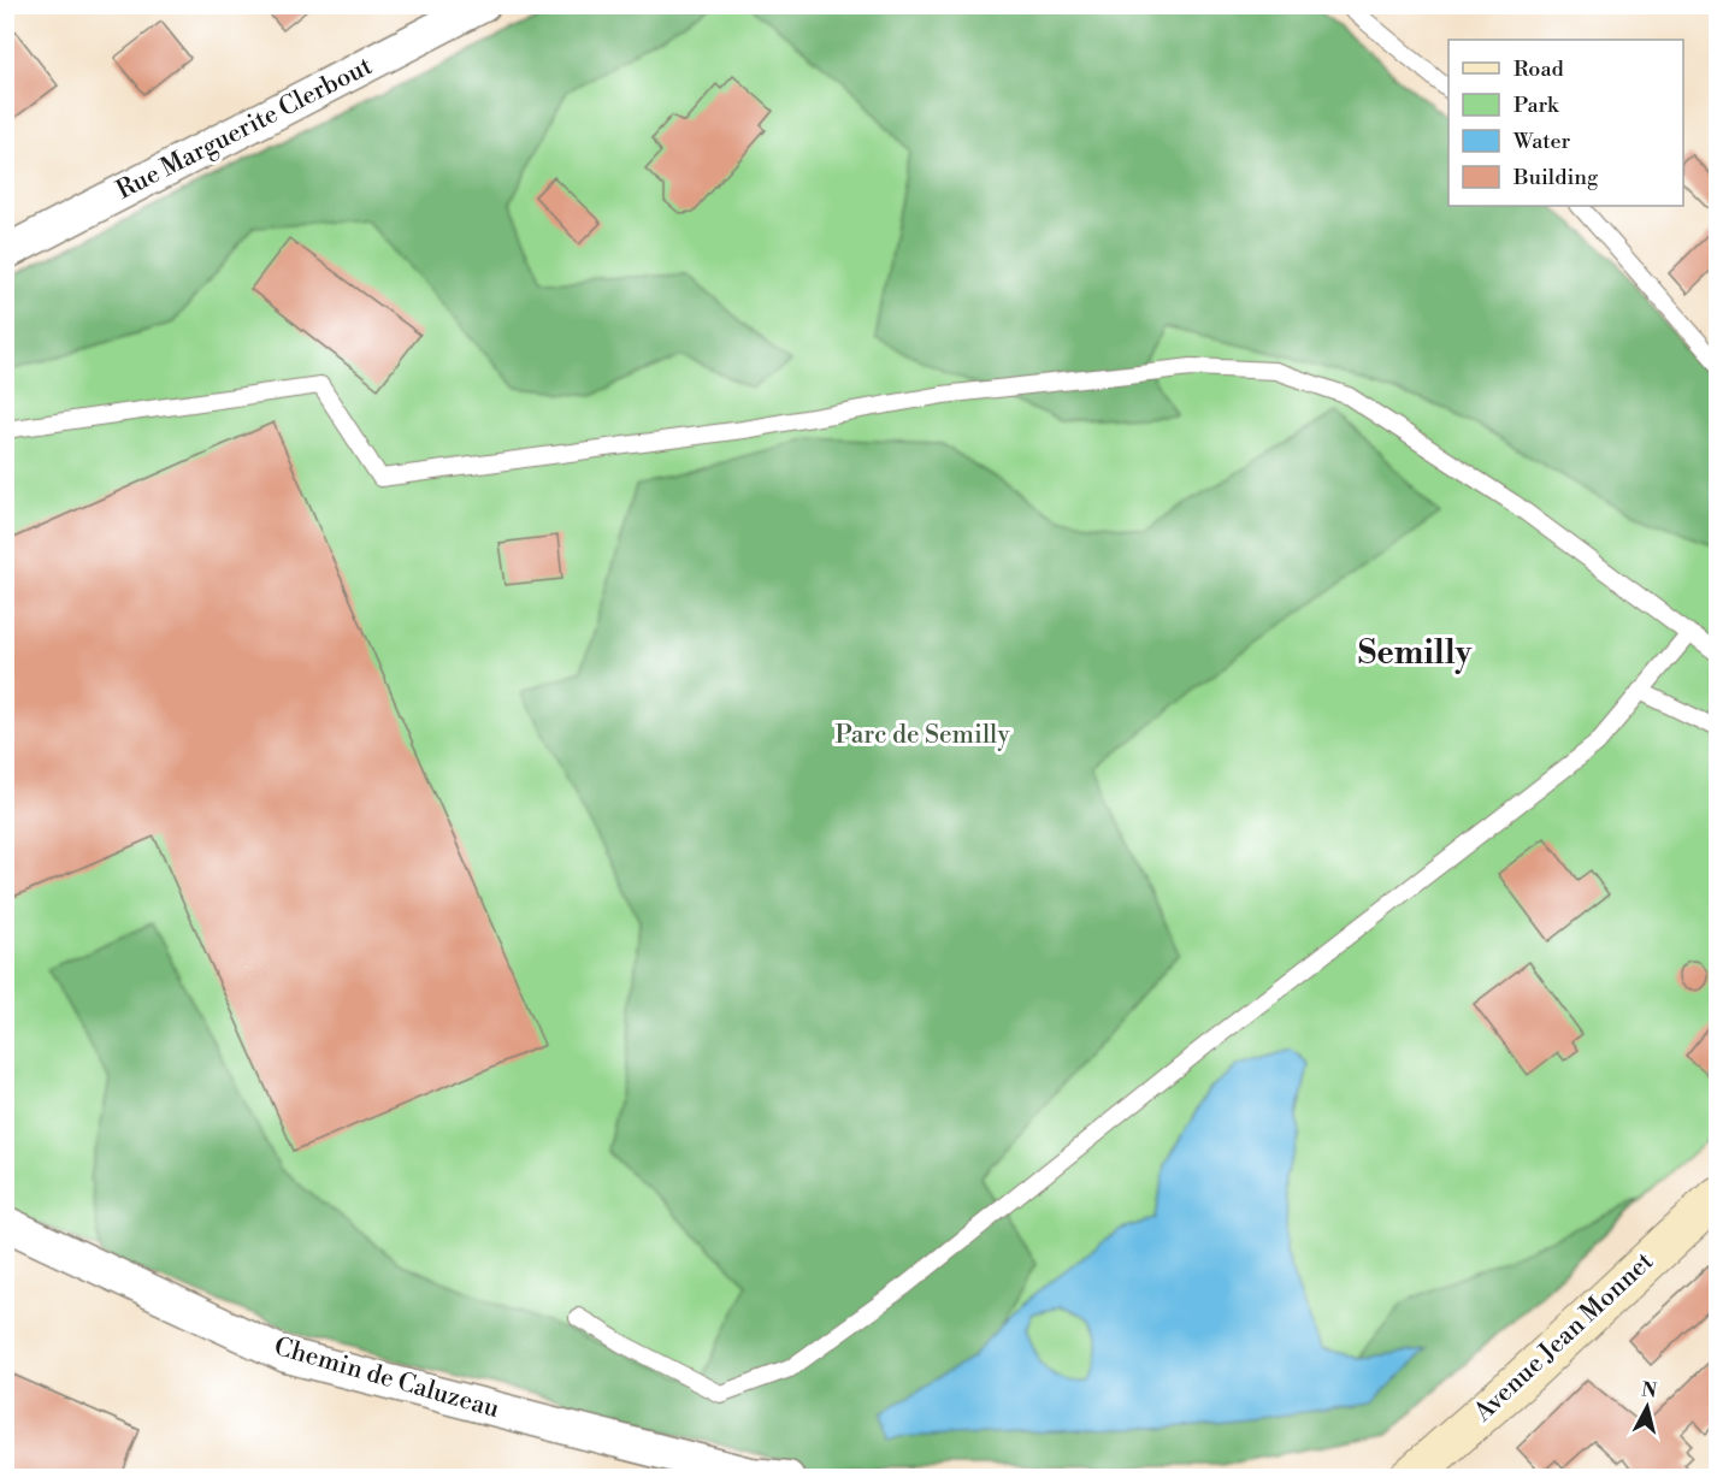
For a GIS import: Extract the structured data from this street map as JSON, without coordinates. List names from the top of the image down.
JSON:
{
  "streets": {
    "main road": ["Avenue Jean Monnet"],
    "street": ["Rue Marguerite Clerbout", "Chemin de Caluzeau"]
  },
  "districts": ["Semilly"],
  "parks": ["Parc de Semilly"],
  "legend": [
    "Road",
    "Park",
    "Water",
    "Building"
  ],
  "north": "top"
}
